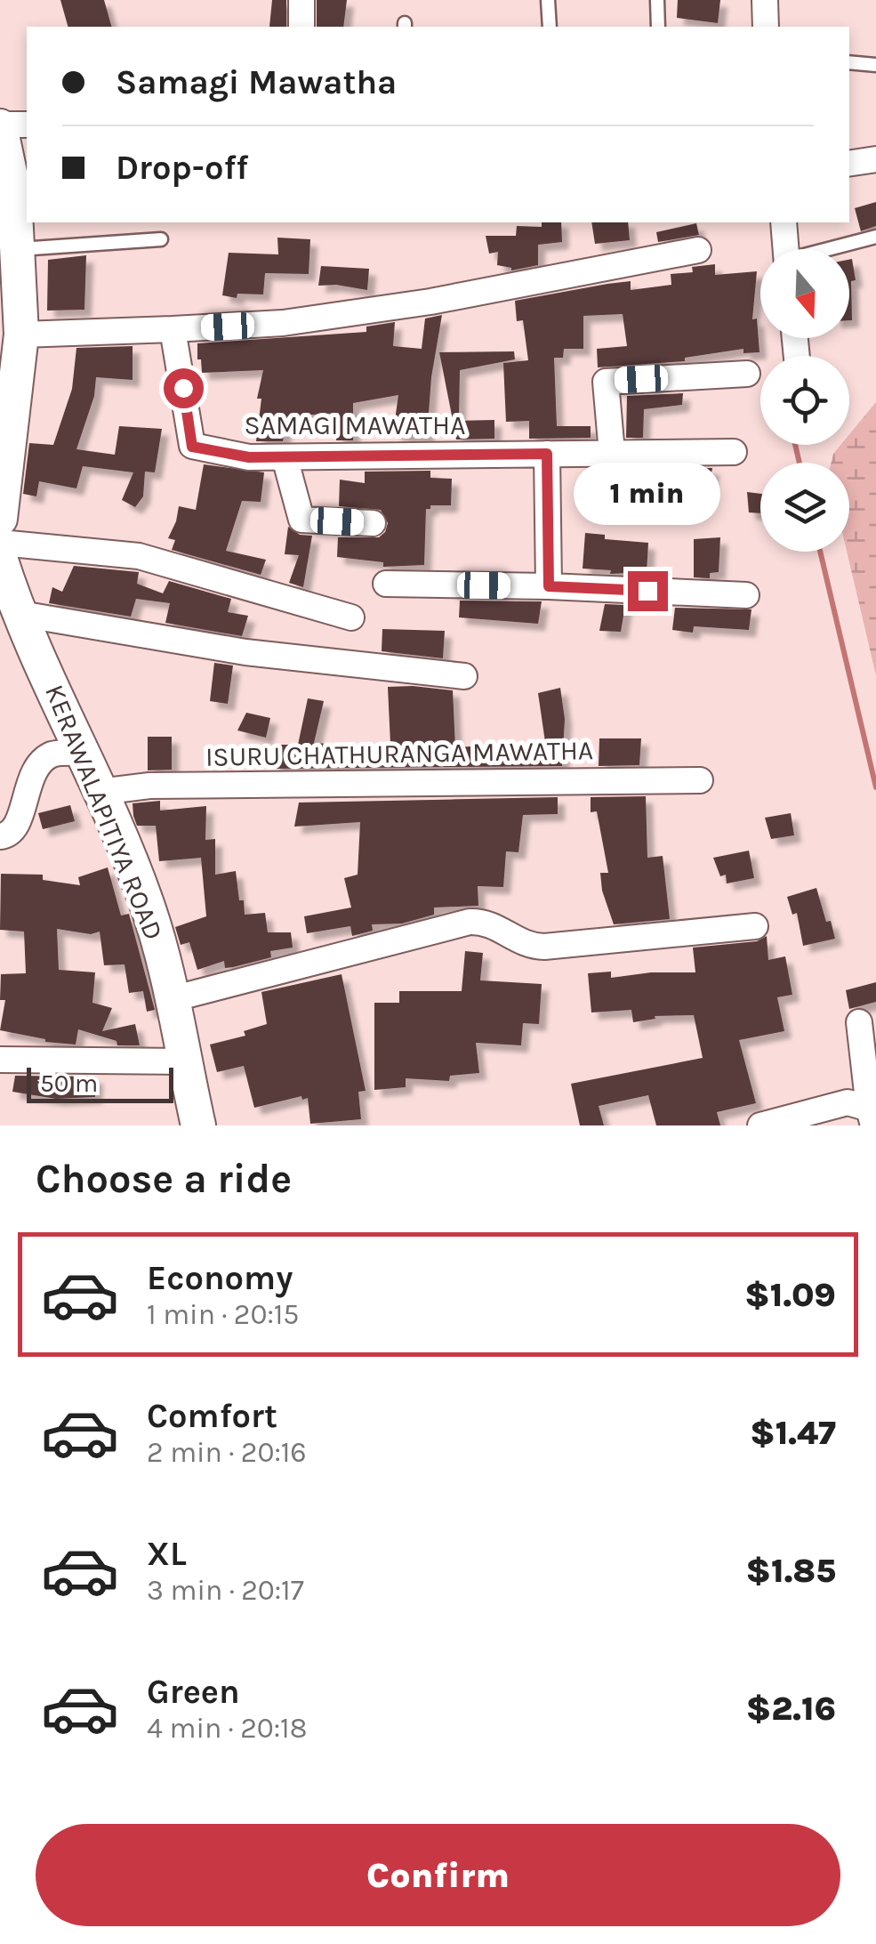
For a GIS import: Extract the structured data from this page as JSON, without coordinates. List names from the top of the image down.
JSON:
{
  "streets": {
    "street": ["SAMAGI MAWATHA", "ISURU CHATHURANGA MAWATHA", "KERAWALAPITIYA ROAD"]
  },
  "crossings": [
    ["ISURU CHATHURANGA MAWATHA", "KERAWALAPITIYA ROAD"]
  ],
  "scale_bar": "50 m",
  "north": "bottom",
  "page": {
    "banner": ["Samagi Mawatha", "Drop-off"],
    "bubble": "1 min",
    "scale": "50 m",
    "heading": "Choose a ride",
    "list": [
      {
        "name": "Economy",
        "note": "1 min · 20:15",
        "value": "$1.09"
      },
      {
        "name": "Comfort",
        "note": "2 min · 20:16",
        "value": "$1.47"
      },
      {
        "name": "XL",
        "note": "3 min · 20:17",
        "value": "$1.85"
      },
      {
        "name": "Green",
        "note": "4 min · 20:18",
        "value": "$2.16"
      }
    ],
    "buttons": "Confirm"
  }
}
